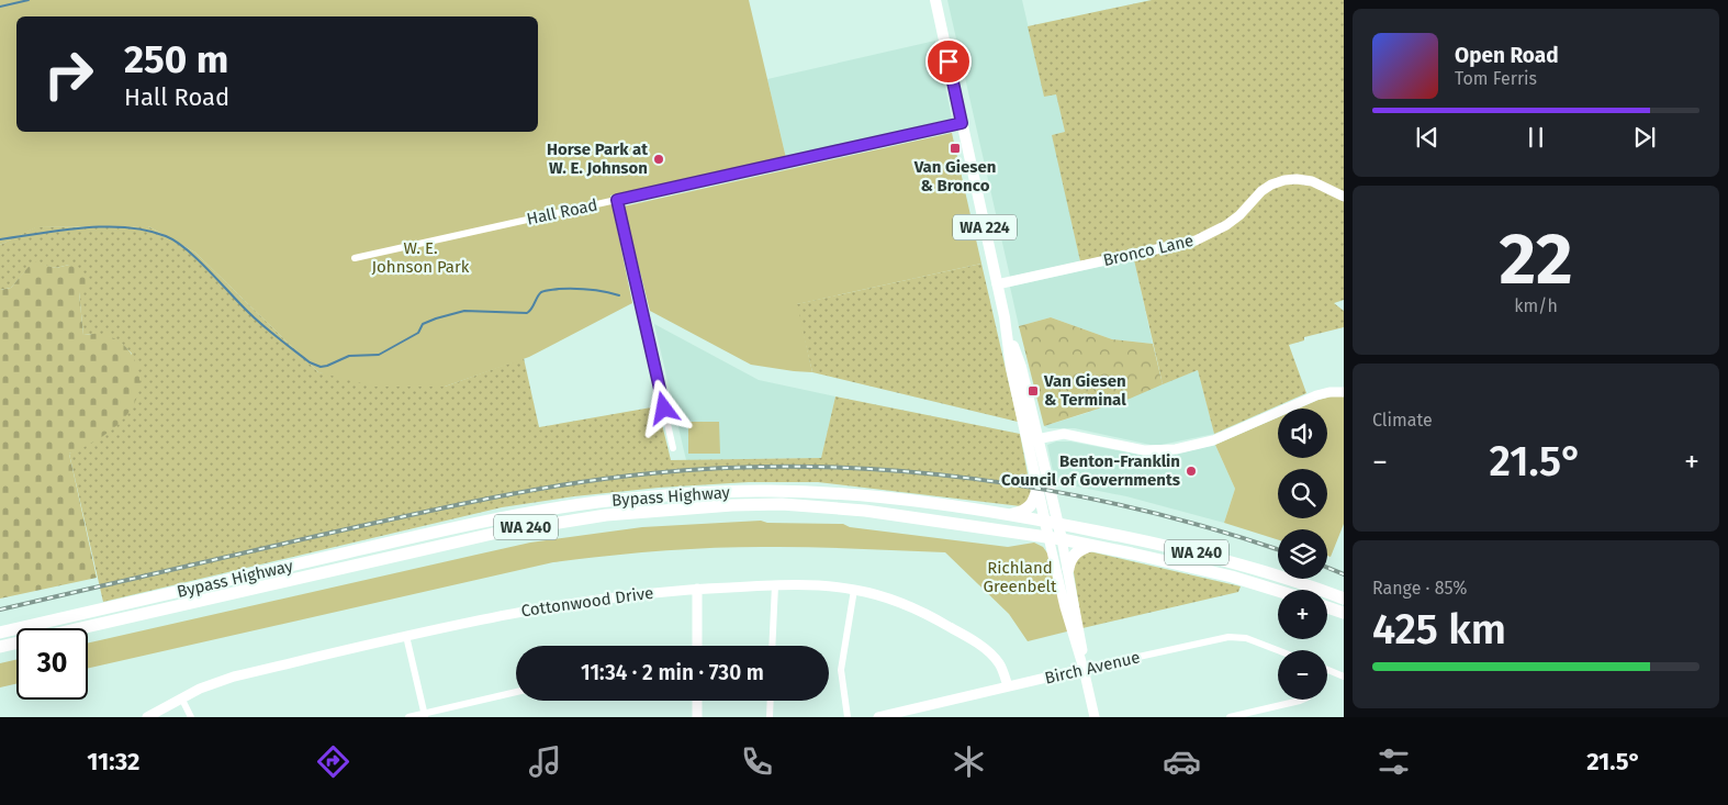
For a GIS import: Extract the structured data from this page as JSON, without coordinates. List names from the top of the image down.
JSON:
{
  "streets": {
    "highway": ["Bypass Highway", "WA 240"],
    "main road": ["WA 224"],
    "street": [
      "Hall Road",
      "Bronco Lane",
      "Cottonwood Drive",
      "Birch Avenue"
    ]
  },
  "crossings": [
    ["Hall Road", "WA 224"],
    ["WA 224", "Bronco Lane"],
    ["WA 224", "Bypass Highway"],
    ["Cottonwood Drive", "Birch Avenue"]
  ],
  "parks": ["W. E. Johnson Park", "Richland Greenbelt"],
  "places": {
    "transit": ["Van Giesen & Bronco", "Van Giesen & Terminal"],
    "other": ["Horse Park at W. E. Johnson", "Benton-Franklin Council of Governments"]
  },
  "page": {
    "turn": ["250 m", "Hall Road"],
    "song": ["Open Road", "Tom Ferris"],
    "tile": [
      ["22", "km/h"],
      "Climate",
      ["Range · 85%", "425 km"]
    ],
    "map_buttons": ["+", "−"],
    "heat": ["−", "21.5°", "+"],
    "limit": "30",
    "trip": "11:34 · 2 min · 730 m",
    "tabs": ["11:32", "21.5°"]
  }
}
